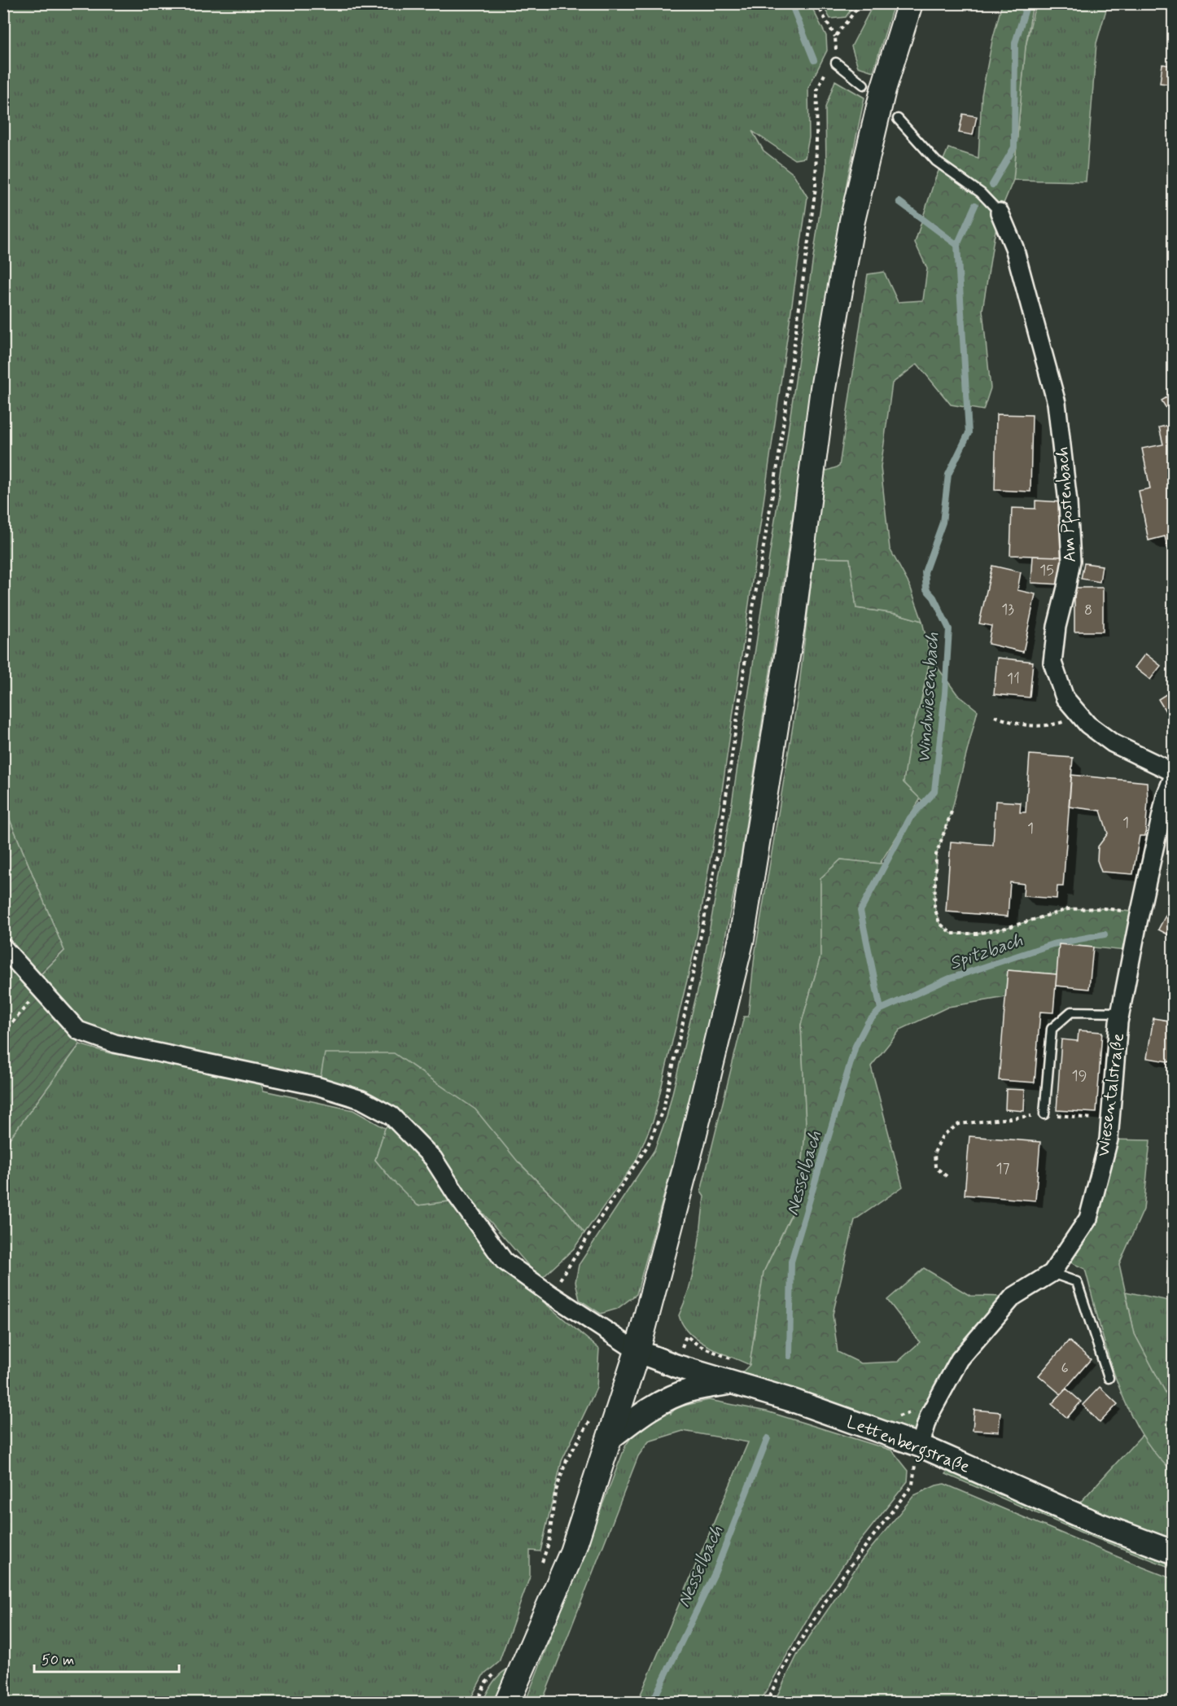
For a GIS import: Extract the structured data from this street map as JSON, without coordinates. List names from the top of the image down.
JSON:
{
  "streets": {
    "street": ["Am Pfostenbach", "Wiesentalstraße", "Lettenbergstraße"]
  },
  "crossings": [
    ["Am Pfostenbach", "Wiesentalstraße"],
    ["Wiesentalstraße", "Lettenbergstraße"]
  ],
  "water": ["Windwiesenbach", "Spitzbach", "Nesselbach"],
  "house_numbers": [
    "15",
    "13",
    "8",
    "11",
    "1",
    "1",
    "19",
    "17",
    "6"
  ],
  "scale_bar": "50 m"
}
